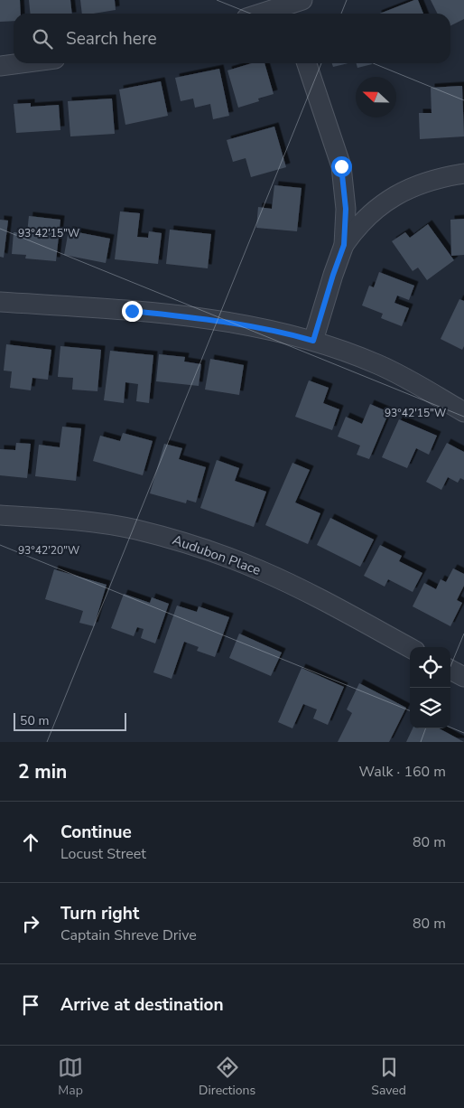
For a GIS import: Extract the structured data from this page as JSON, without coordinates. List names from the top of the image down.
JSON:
{
  "streets": {
    "street": ["Audubon Place"]
  },
  "scale_bar": "50 m",
  "north": "left",
  "page": {
    "search": "Search here",
    "scale": "50 m",
    "heading": ["2 min", "Walk · 160 m"],
    "list": [
      ["Continue", "Locust Street", "80 m"],
      ["Turn right", "Captain Shreve Drive", "80 m"],
      "Arrive at destination"
    ],
    "nav": ["Map", "Directions", "Saved"]
  },
  "coordinates": ["93°42'15\"W", "93°42'20\"W"]
}
